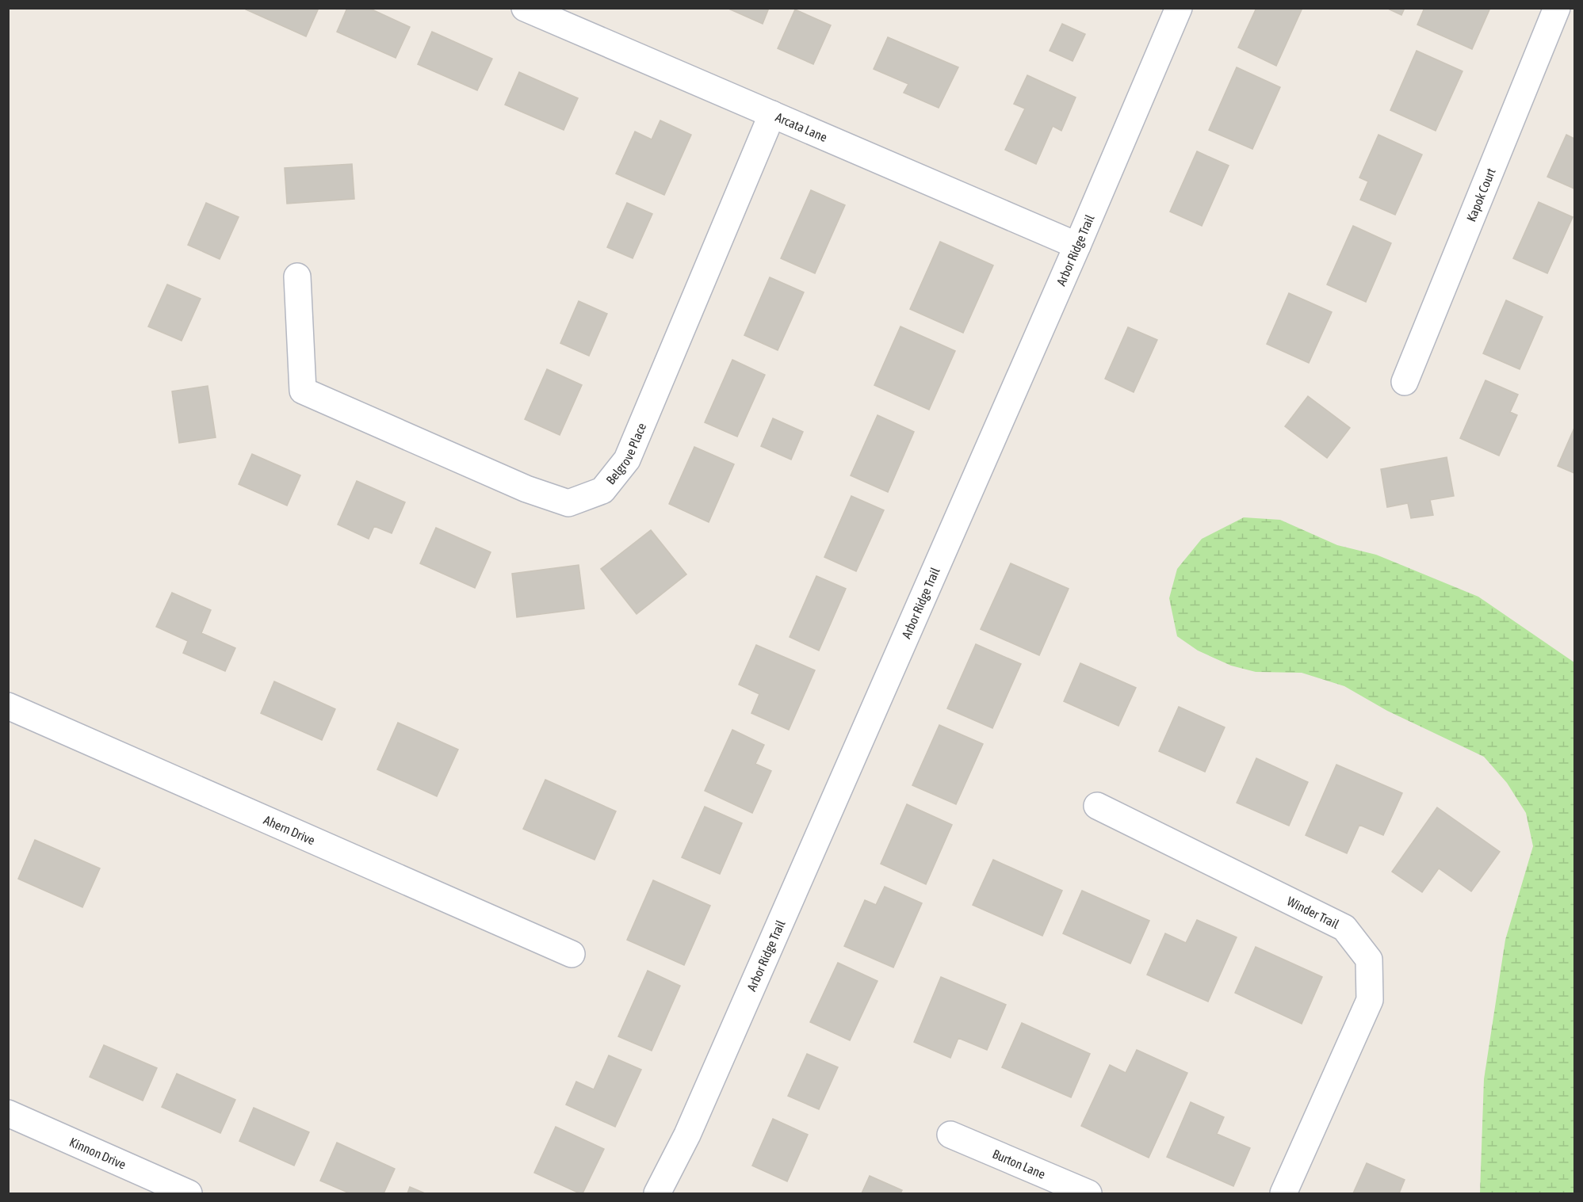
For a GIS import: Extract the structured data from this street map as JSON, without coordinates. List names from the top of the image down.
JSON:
{
  "streets": {
    "street": [
      "Arcata Lane",
      "Kapok Court",
      "Arbor Ridge Trail",
      "Belgrove Place",
      "Ahern Drive",
      "Winder Trail",
      "Kinnon Drive",
      "Burton Lane"
    ]
  },
  "crossings": [
    ["Arcata Lane", "Arbor Ridge Trail"],
    ["Arcata Lane", "Belgrove Place"]
  ]
}
